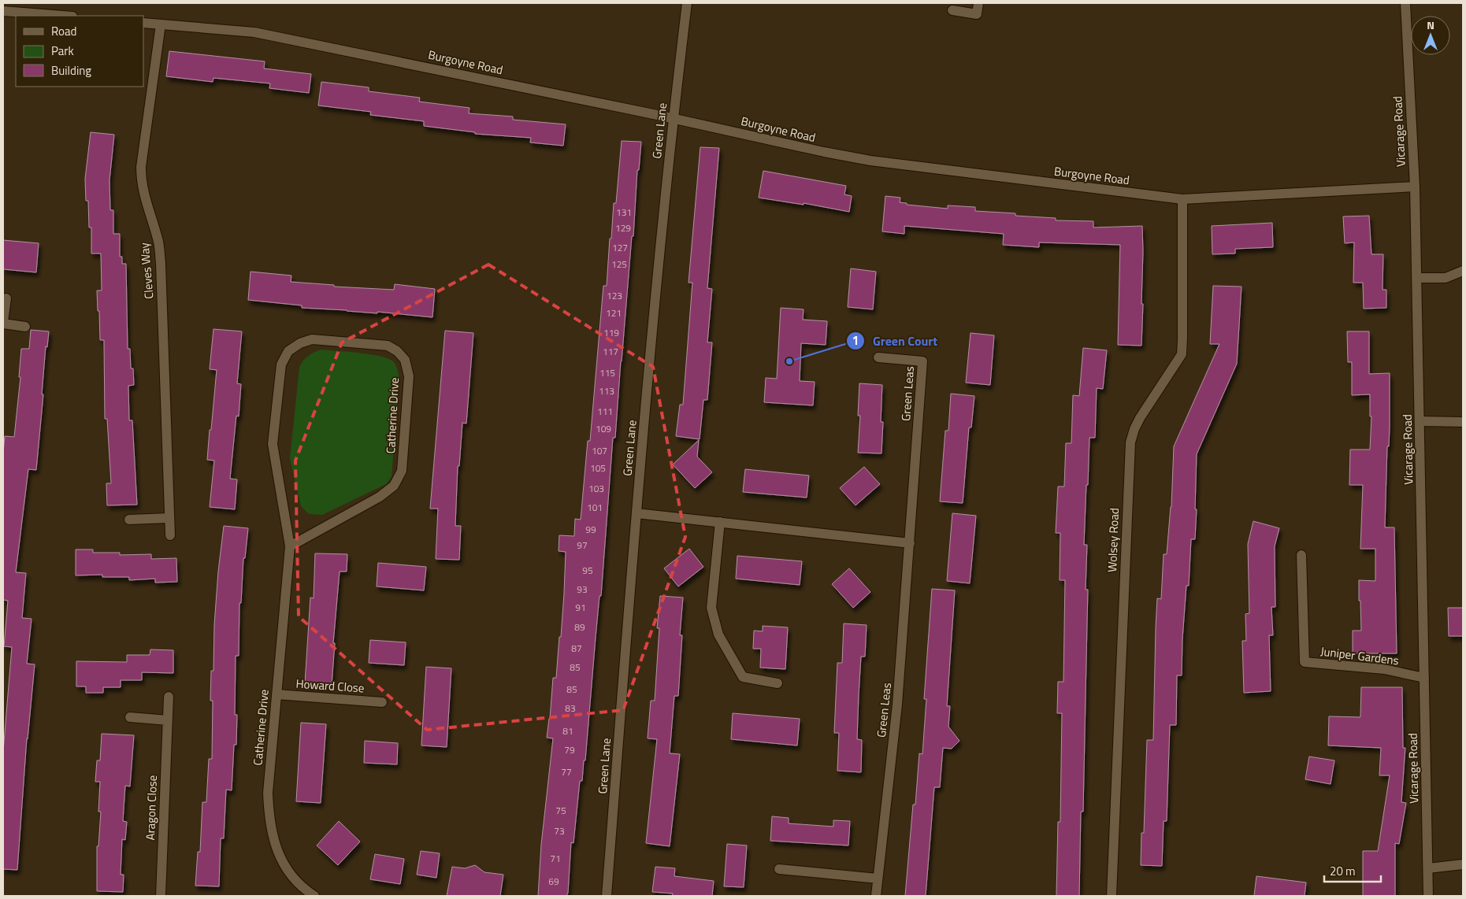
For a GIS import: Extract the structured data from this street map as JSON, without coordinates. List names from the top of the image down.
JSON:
{
  "streets": {
    "street": [
      "Burgoyne Road",
      "Green Lane",
      "Vicarage Road",
      "Cleves Way",
      "Green Leas",
      "Catherine Drive",
      "Wolsey Road",
      "Juniper Gardens",
      "Howard Close",
      "Aragon Close"
    ]
  },
  "crossings": [
    ["Burgoyne Road", "Green Lane"],
    ["Burgoyne Road", "Vicarage Road"],
    ["Burgoyne Road", "Cleves Way"],
    ["Burgoyne Road", "Wolsey Road"],
    ["Vicarage Road", "Juniper Gardens"],
    ["Catherine Drive", "Howard Close"]
  ],
  "places": ["Green Court"],
  "house_numbers": [
    "131",
    "129",
    "127",
    "125",
    "123",
    "121",
    "119",
    "117",
    "115",
    "113",
    "111",
    "109",
    "107",
    "105",
    "103",
    "101",
    "99",
    "97",
    "95",
    "93",
    "91",
    "89",
    "87",
    "85",
    "85",
    "83",
    "81",
    "79",
    "77",
    "75",
    "73",
    "71",
    "69"
  ],
  "legend": ["Road", "Park", "Building"],
  "scale_bar": "20 m",
  "north": "top"
}
